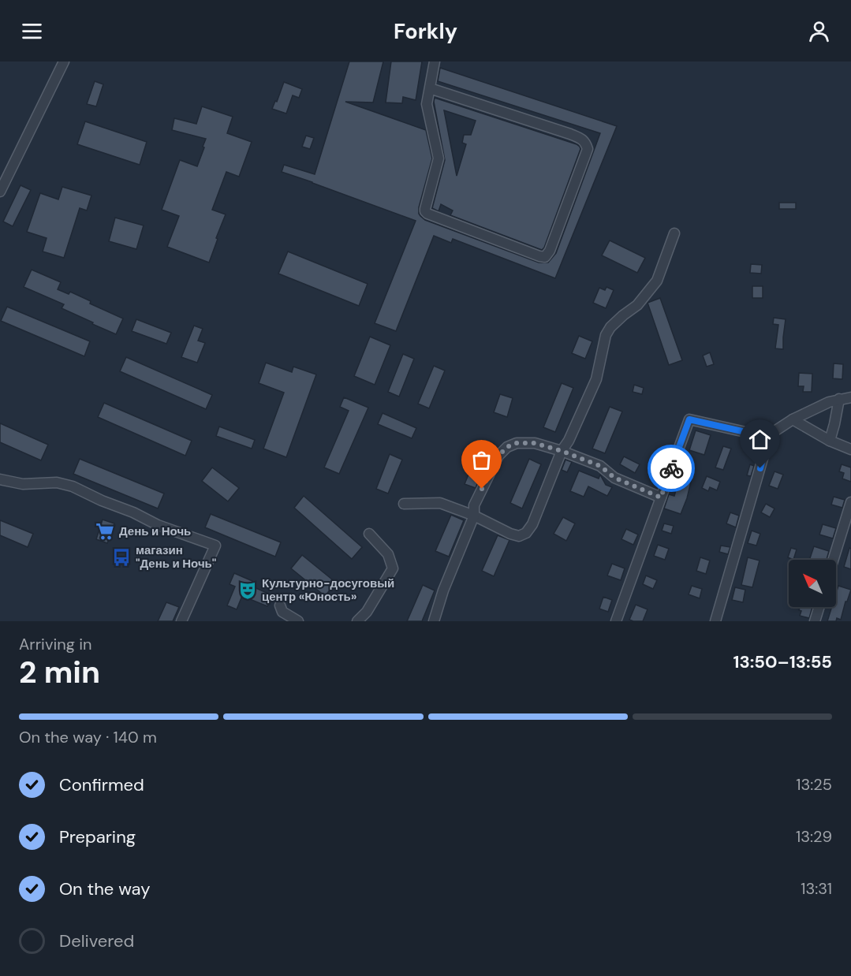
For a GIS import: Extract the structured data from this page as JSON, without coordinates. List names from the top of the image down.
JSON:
{
  "places": {
    "supermarket": ["День и Ночь"],
    "bus stop": ["магазин \"День и Ночь\""],
    "theatre": ["Культурно-досуговый центр «Юность»"]
  },
  "north": "top left",
  "page": {
    "header": "Forkly",
    "heading": ["2 min", "Arriving in", "13:50–13:55"],
    "bar": "On the way · 140 m",
    "list": [
      ["Confirmed", "13:25"],
      ["Preparing", "13:29"],
      ["On the way", "13:31"],
      "Delivered"
    ]
  }
}
